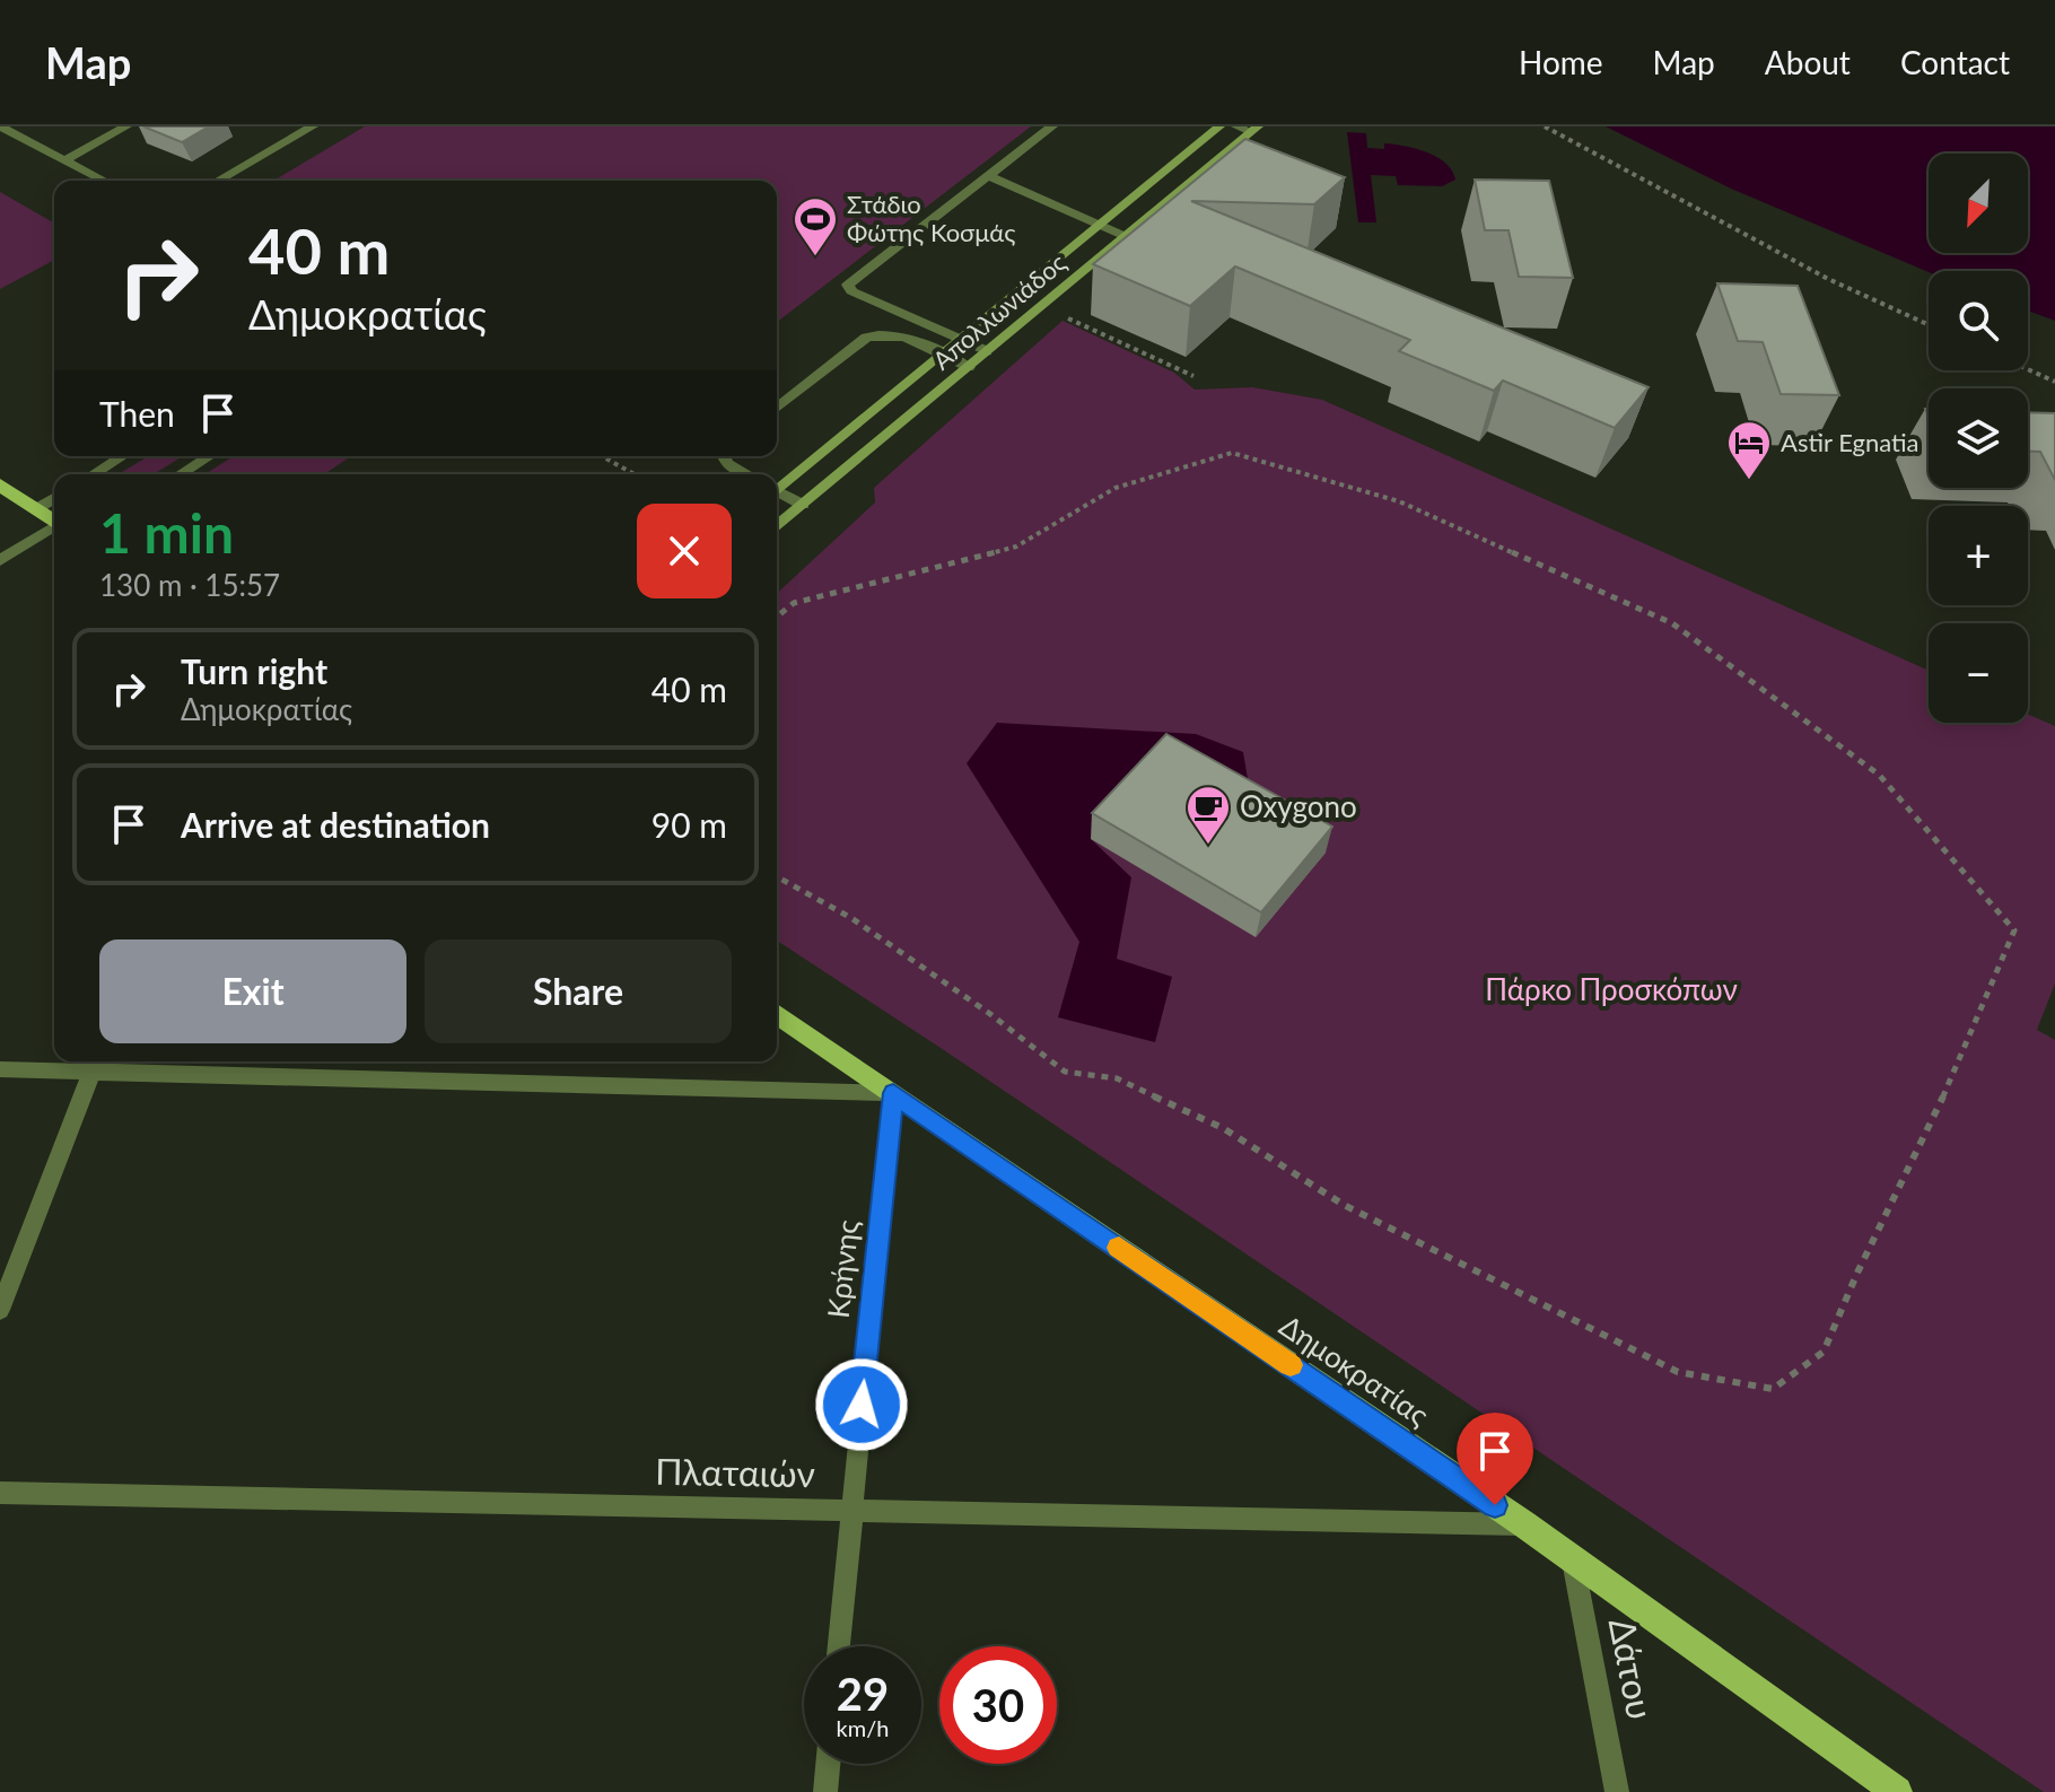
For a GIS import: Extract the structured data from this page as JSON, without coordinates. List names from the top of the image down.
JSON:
{
  "streets": {
    "main road": ["Απολλωνιάδος", "Δημοκρατίας"],
    "street": ["Κρήνης", "Πλαταιών", "Δάτου"]
  },
  "crossings": [
    ["Κρήνης", "Δημοκρατίας"],
    ["Κρήνης", "Πλαταιών"],
    ["Δημοκρατίας", "Πλαταιών"],
    ["Δημοκρατίας", "Δάτου"]
  ],
  "parks": ["Πάρκο Προσκόπων"],
  "places": {
    "sports": ["Στάδιο Φώτης Κοσμάς"],
    "hotel": ["Astir Egnatia"],
    "cafe": ["Oxygono"]
  },
  "north": "bottom left",
  "page": {
    "header": "Map",
    "nav": [
      "Home",
      "Map",
      "About",
      "Contact"
    ],
    "map_buttons": ["+", "−"],
    "turn": ["40 m", "Δημοκρατίας"],
    "then": "Then",
    "heading": ["1 min", "130 m · 15:57"],
    "list": [
      {
        "name": "Turn right",
        "note": "Δημοκρατίας",
        "value": "40 m"
      },
      {
        "name": "Arrive at destination",
        "value": "90 m"
      }
    ],
    "buttons": ["Exit", "Share"],
    "speed": "29 km/h",
    "limit": "30"
  }
}
